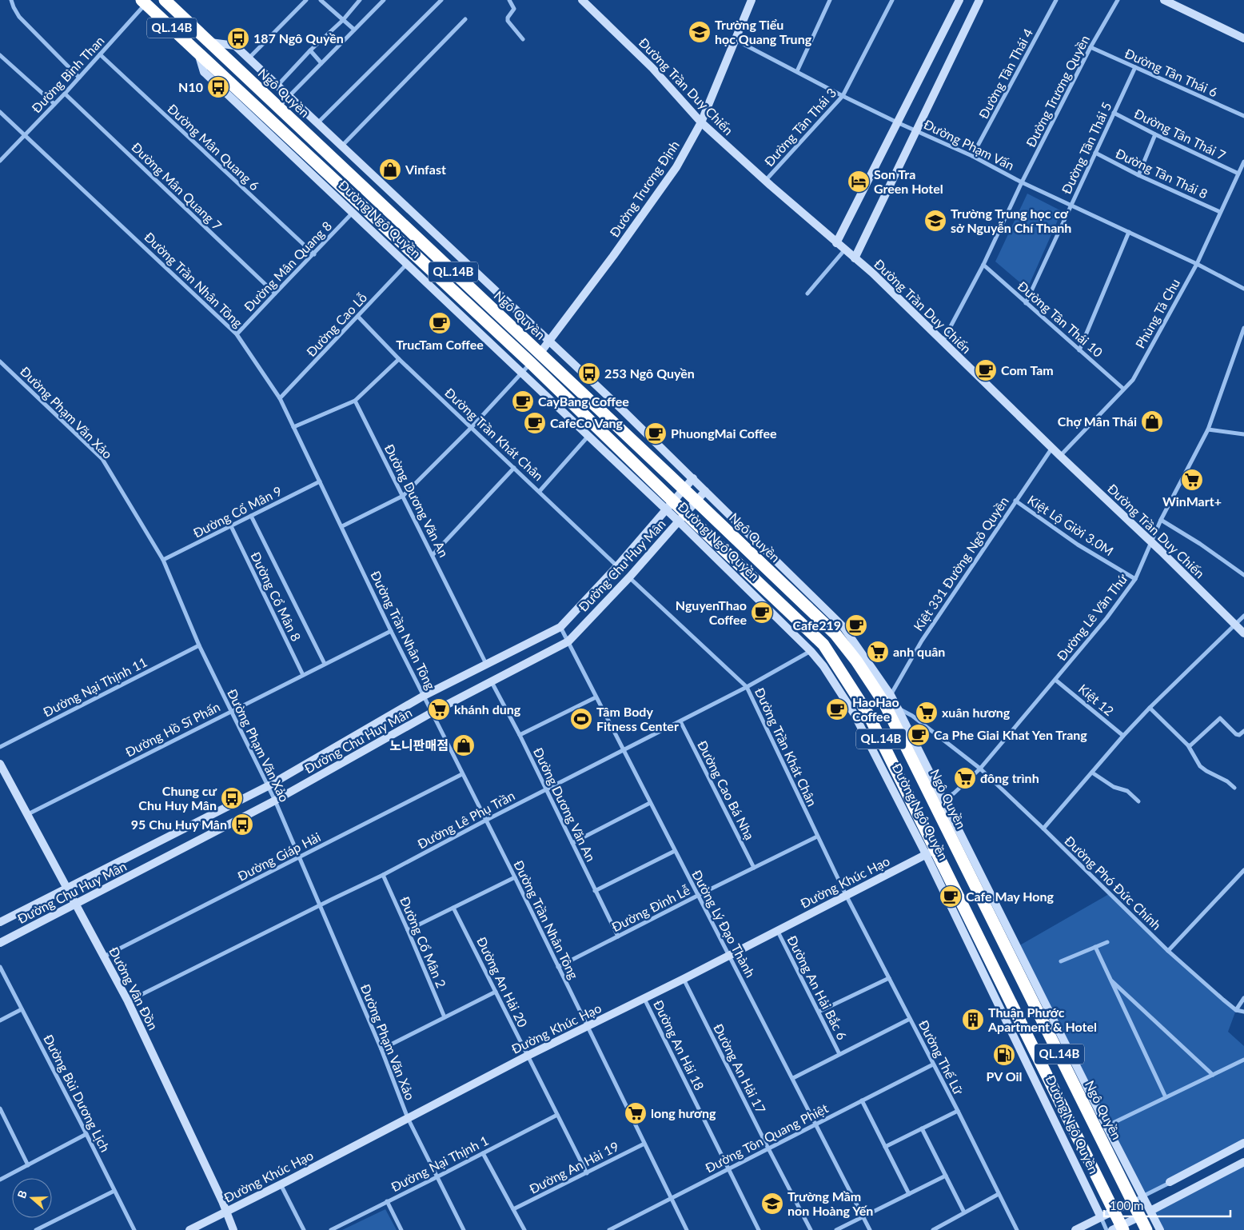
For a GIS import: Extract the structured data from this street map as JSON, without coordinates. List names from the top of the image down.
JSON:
{
  "streets": {
    "highway": ["QL.14B", "Ngô Quyền", "Đường Ngô Quyền"],
    "street": [
      "Đường Tân Thái 6",
      "Đường Tân Thái 4",
      "Đường Bình Than",
      "Đường Trần Duy Chiến",
      "Đường Trương Quyền",
      "Đường Tân Thái 3",
      "Đường Tân Thái 7",
      "Đường Phạm Vấn",
      "Đường Mân Quang 6",
      "Đường Tân Thái 5",
      "Đường Tân Thái 8",
      "Đường Mân Quang 7",
      "Đường Trương Định",
      "Đường Mân Quang 8",
      "Đường Trần Nhân Tông",
      "Phùng Tả Chu",
      "Đường Tân Thái 10",
      "Đường Cao Lỗ",
      "Đường Phạm Văn Xảo",
      "Đường Trần Khát Chân",
      "Đường Dương Văn An",
      "Đường Cổ Mân 9",
      "Kiệt Lộ Giời 3.0M",
      "Kiệt 331 Đường Ngô Quyền",
      "Đường Chu Huy Mân",
      "Đường Cổ Mân 8",
      "Đường Lê Văn Thứ",
      "Đường Nại Thịnh 11",
      "Kiệt 12",
      "Đường Hồ Sĩ Phấn",
      "Đường Cao Bá Nhạ",
      "Đường Lê Phụ Trần",
      "Đường Giáp Hải",
      "Đường Khúc Hạo",
      "Đường Phó Đức Chính",
      "Đường Đinh Lễ",
      "Đường Lý Đạo Thành",
      "Đường Cổ Mân 2",
      "Đường An Hải 20",
      "Đường An Hải Bắc 6",
      "Đường Vân Đồn",
      "Đường An Hải 18",
      "Đường Thế Lữ",
      "Đường An Hải 17",
      "Đường Bùi Dương Lịch",
      "Đường Tôn Quang Phiệt",
      "Đường Nại Thịnh 1",
      "Đường An Hải 19"
    ]
  },
  "crossings": [
    ["QL.14B", "Đường Ngô Quyền"],
    ["QL.14B", "Đường Chu Huy Mân"],
    ["QL.14B", "Đường Khúc Hạo"],
    ["Đường Tân Thái 6", "Đường Trương Quyền"],
    ["Đường Tân Thái 6", "Đường Tân Thái 5"],
    ["Đường Tân Thái 4", "Đường Phạm Vấn"],
    ["Đường Bình Than", "Đường Mân Quang 6"],
    ["Đường Bình Than", "Đường Mân Quang 7"],
    ["Đường Bình Than", "Đường Ngô Quyền"],
    ["Đường Bình Than", "Đường Trần Nhân Tông"],
    ["Đường Trần Duy Chiến", "Đường Trương Quyền"],
    ["Đường Trần Duy Chiến", "Đường Tân Thái 3"],
    ["Đường Trần Duy Chiến", "Đường Trương Định"],
    ["Đường Trần Duy Chiến", "Phùng Tả Chu"],
    ["Đường Trần Duy Chiến", "Kiệt 331 Đường Ngô Quyền"],
    ["Đường Trần Duy Chiến", "Đường Lê Văn Thứ"],
    ["Đường Trương Quyền", "Đường Phạm Vấn"],
    ["Đường Trương Quyền", "Đường Tân Thái 10"],
    ["Ngô Quyền", "Đường Trương Định"],
    ["Ngô Quyền", "Đường Ngô Quyền"],
    ["Ngô Quyền", "Kiệt 331 Đường Ngô Quyền"],
    ["Ngô Quyền", "Đường Chu Huy Mân"],
    ["Đường Tân Thái 3", "Đường Phạm Vấn"],
    ["Đường Tân Thái 7", "Đường Tân Thái 5"],
    ["Đường Tân Thái 7", "Phùng Tả Chu"],
    ["Đường Phạm Vấn", "Đường Tân Thái 5"],
    ["Đường Phạm Vấn", "Đường Trương Định"],
    ["Đường Phạm Vấn", "Phùng Tả Chu"],
    ["Đường Mân Quang 6", "Đường Mân Quang 8"],
    ["Đường Tân Thái 5", "Đường Tân Thái 8"],
    ["Đường Tân Thái 5", "Đường Tân Thái 10"],
    ["Đường Tân Thái 8", "Phùng Tả Chu"],
    ["Đường Mân Quang 7", "Đường Mân Quang 8"],
    ["Đường Trương Định", "Đường Ngô Quyền"],
    ["Đường Ngô Quyền", "Đường Mân Quang 8"],
    ["Đường Ngô Quyền", "Đường Cao Lỗ"],
    ["Đường Ngô Quyền", "Kiệt 331 Đường Ngô Quyền"],
    ["Đường Ngô Quyền", "Đường Chu Huy Mân"],
    ["Đường Ngô Quyền", "Đường Lê Văn Thứ"],
    ["Đường Ngô Quyền", "Đường Lê Phụ Trần"],
    ["Đường Ngô Quyền", "Đường Khúc Hạo"],
    ["Đường Ngô Quyền", "Đường Phó Đức Chính"],
    ["Đường Mân Quang 8", "Đường Trần Nhân Tông"],
    ["Đường Trần Nhân Tông", "Đường Cao Lỗ"],
    ["Đường Trần Nhân Tông", "Đường Cổ Mân 9"],
    ["Đường Trần Nhân Tông", "Đường Chu Huy Mân"],
    ["Đường Trần Nhân Tông", "Đường Hồ Sĩ Phấn"],
    ["Đường Trần Nhân Tông", "Đường Lê Phụ Trần"],
    ["Đường Trần Nhân Tông", "Đường Giáp Hải"],
    ["Đường Trần Nhân Tông", "Đường Khúc Hạo"],
    ["Đường Trần Nhân Tông", "Đường Đinh Lễ"],
    ["Đường Trần Nhân Tông", "Đường Tôn Quang Phiệt"],
    ["Đường Trần Nhân Tông", "Đường An Hải 19"],
    ["Phùng Tả Chu", "Đường Tân Thái 10"],
    ["Đường Cao Lỗ", "Đường Trần Khát Chân"],
    ["Đường Phạm Văn Xảo", "Đường Cổ Mân 9"],
    ["Đường Phạm Văn Xảo", "Đường Chu Huy Mân"],
    ["Đường Phạm Văn Xảo", "Đường Nại Thịnh 11"],
    ["Đường Phạm Văn Xảo", "Đường Hồ Sĩ Phấn"],
    ["Đường Phạm Văn Xảo", "Đường Lê Phụ Trần"],
    ["Đường Phạm Văn Xảo", "Đường Giáp Hải"],
    ["Đường Phạm Văn Xảo", "Đường Khúc Hạo"],
    ["Đường Phạm Văn Xảo", "Đường Nại Thịnh 1"],
    ["Đường Trần Khát Chân", "Đường Chu Huy Mân"],
    ["Đường Trần Khát Chân", "Đường Lê Phụ Trần"],
    ["Đường Trần Khát Chân", "Đường Khúc Hạo"],
    ["Đường Trần Khát Chân", "Đường Đinh Lễ"],
    ["Đường Trần Khát Chân", "Đường Thế Lữ"],
    ["Đường Dương Văn An", "Đường Chu Huy Mân"],
    ["Đường Dương Văn An", "Đường Lê Phụ Trần"],
    ["Đường Dương Văn An", "Đường Đinh Lễ"],
    ["Đường Cổ Mân 9", "Đường Cổ Mân 8"],
    ["Kiệt Lộ Giời 3.0M", "Kiệt 331 Đường Ngô Quyền"],
    ["Kiệt Lộ Giời 3.0M", "Đường Lê Văn Thứ"],
    ["Đường Chu Huy Mân", "Đường Lý Đạo Thành"],
    ["Đường Chu Huy Mân", "Đường Vân Đồn"],
    ["Đường Cổ Mân 8", "Đường Hồ Sĩ Phấn"],
    ["Đường Lê Văn Thứ", "Kiệt 12"],
    ["Đường Lê Văn Thứ", "Đường Phó Đức Chính"],
    ["Đường Hồ Sĩ Phấn", "Đường Vân Đồn"],
    ["Đường Cao Bá Nhạ", "Đường Lê Phụ Trần"],
    ["Đường Cao Bá Nhạ", "Đường Đinh Lễ"],
    ["Đường Lê Phụ Trần", "Đường Lý Đạo Thành"],
    ["Đường Lê Phụ Trần", "Đường Cổ Mân 2"],
    ["Đường Lê Phụ Trần", "Đường Vân Đồn"],
    ["Đường Giáp Hải", "Đường Vân Đồn"],
    ["Đường Khúc Hạo", "Đường Lý Đạo Thành"],
    ["Đường Khúc Hạo", "Đường An Hải 20"],
    ["Đường Khúc Hạo", "Đường An Hải Bắc 6"],
    ["Đường Khúc Hạo", "Đường Vân Đồn"],
    ["Đường Khúc Hạo", "Đường An Hải 18"],
    ["Đường Khúc Hạo", "Đường Thế Lữ"],
    ["Đường Khúc Hạo", "Đường An Hải 17"],
    ["Đường Đinh Lễ", "Đường Lý Đạo Thành"],
    ["Đường Lý Đạo Thành", "Đường Tôn Quang Phiệt"],
    ["Đường An Hải 20", "Đường Nại Thịnh 1"],
    ["Đường An Hải 20", "Đường An Hải 19"],
    ["Đường An Hải 18", "Đường Tôn Quang Phiệt"],
    ["Đường Thế Lữ", "Đường Tôn Quang Phiệt"],
    ["Đường An Hải 17", "Đường Tôn Quang Phiệt"]
  ],
  "places": {
    "school or university": ["Trường Tiểu học Quang Trung", "Trường Trung học cơ sở Nguyễn Chí Thanh", "Trường Mầm non Hoàng Yến"],
    "bus stop": [
      "187 Ngô Quyền",
      "N10",
      "253 Ngô Quyền",
      "Chung cư Chu Huy Mân",
      "95 Chu Huy Mân"
    ],
    "shop": ["Vinfast", "Chợ Mân Thái", "노니판매점"],
    "hotel": ["Son Tra Green Hotel"],
    "cafe": [
      "TrucTam Coffee",
      "Com Tam",
      "CayBang Coffee",
      "CafeCo Vang",
      "PhuongMai Coffee",
      "NguyenThao Coffee",
      "Cafe219",
      "HaoHao Coffee",
      "Ca Phe Giai Khat Yen Trang",
      "Cafe May Hong"
    ],
    "supermarket": [
      "WinMart+",
      "anh quân",
      "khánh dung",
      "xuân hương",
      "đông trình",
      "long hương"
    ],
    "sports": ["Tâm Body Fitness Center"],
    "building": ["Thuận Phước Apartment & Hotel"],
    "fuel station": ["PV Oil"]
  },
  "scale_bar": "100 m",
  "north": "left"
}
